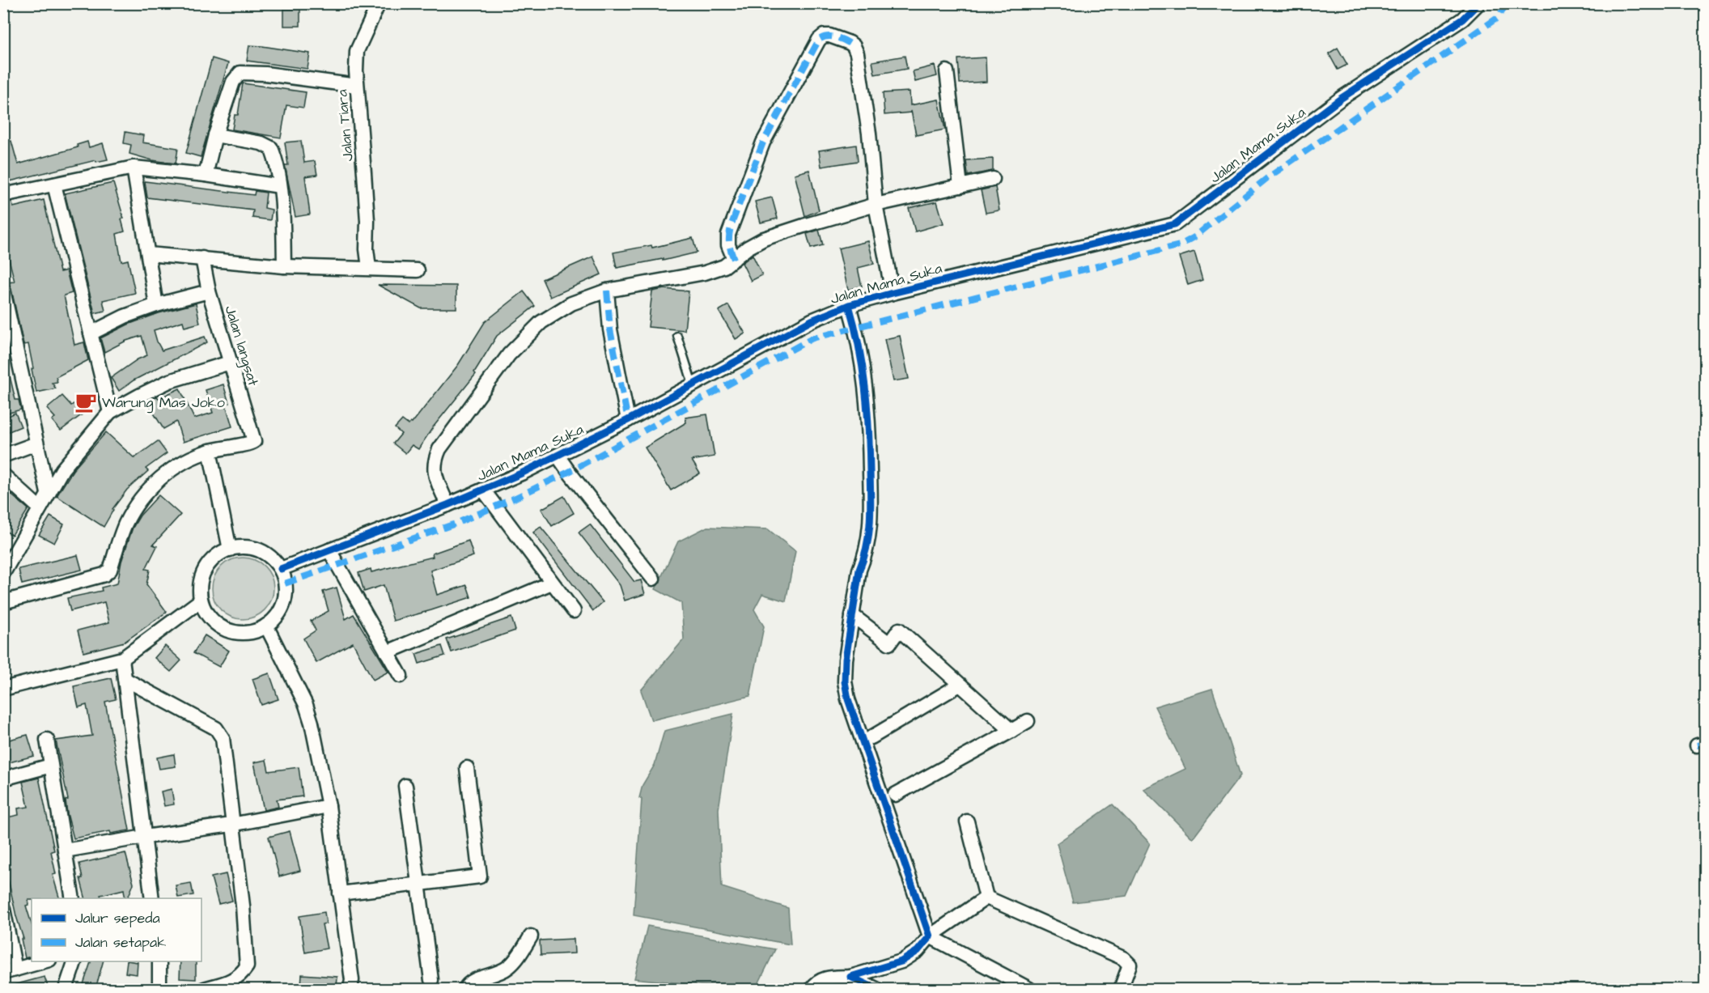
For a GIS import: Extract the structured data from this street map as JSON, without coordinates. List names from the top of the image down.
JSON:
{
  "streets": {
    "street": ["Jalan Tiara", "Jalan Mama Suka", "Jalan langsat"]
  },
  "places": {
    "cafe": ["Warung Mas Joko"]
  },
  "legend": ["Jalur sepeda", "Jalan setapak"]
}
